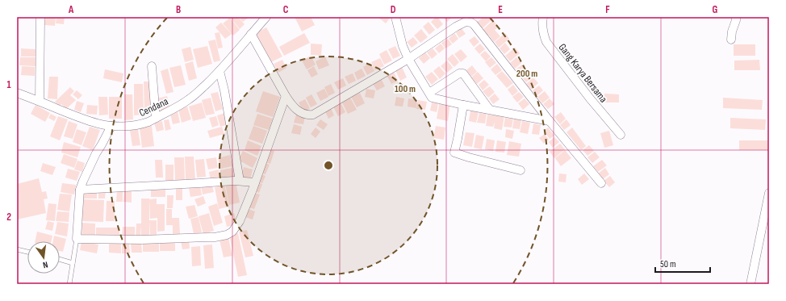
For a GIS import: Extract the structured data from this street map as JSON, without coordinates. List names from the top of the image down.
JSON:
{
  "streets": {
    "street": ["Gang Karya Bersama", "Cendana"]
  },
  "scale_bar": "50 m",
  "north": "bottom",
  "grid": {
    "columns": [
      "A",
      "B",
      "C",
      "D",
      "E",
      "F",
      "G"
    ],
    "rows": ["1", "2"]
  },
  "rings": ["200 m", "100 m"]
}
